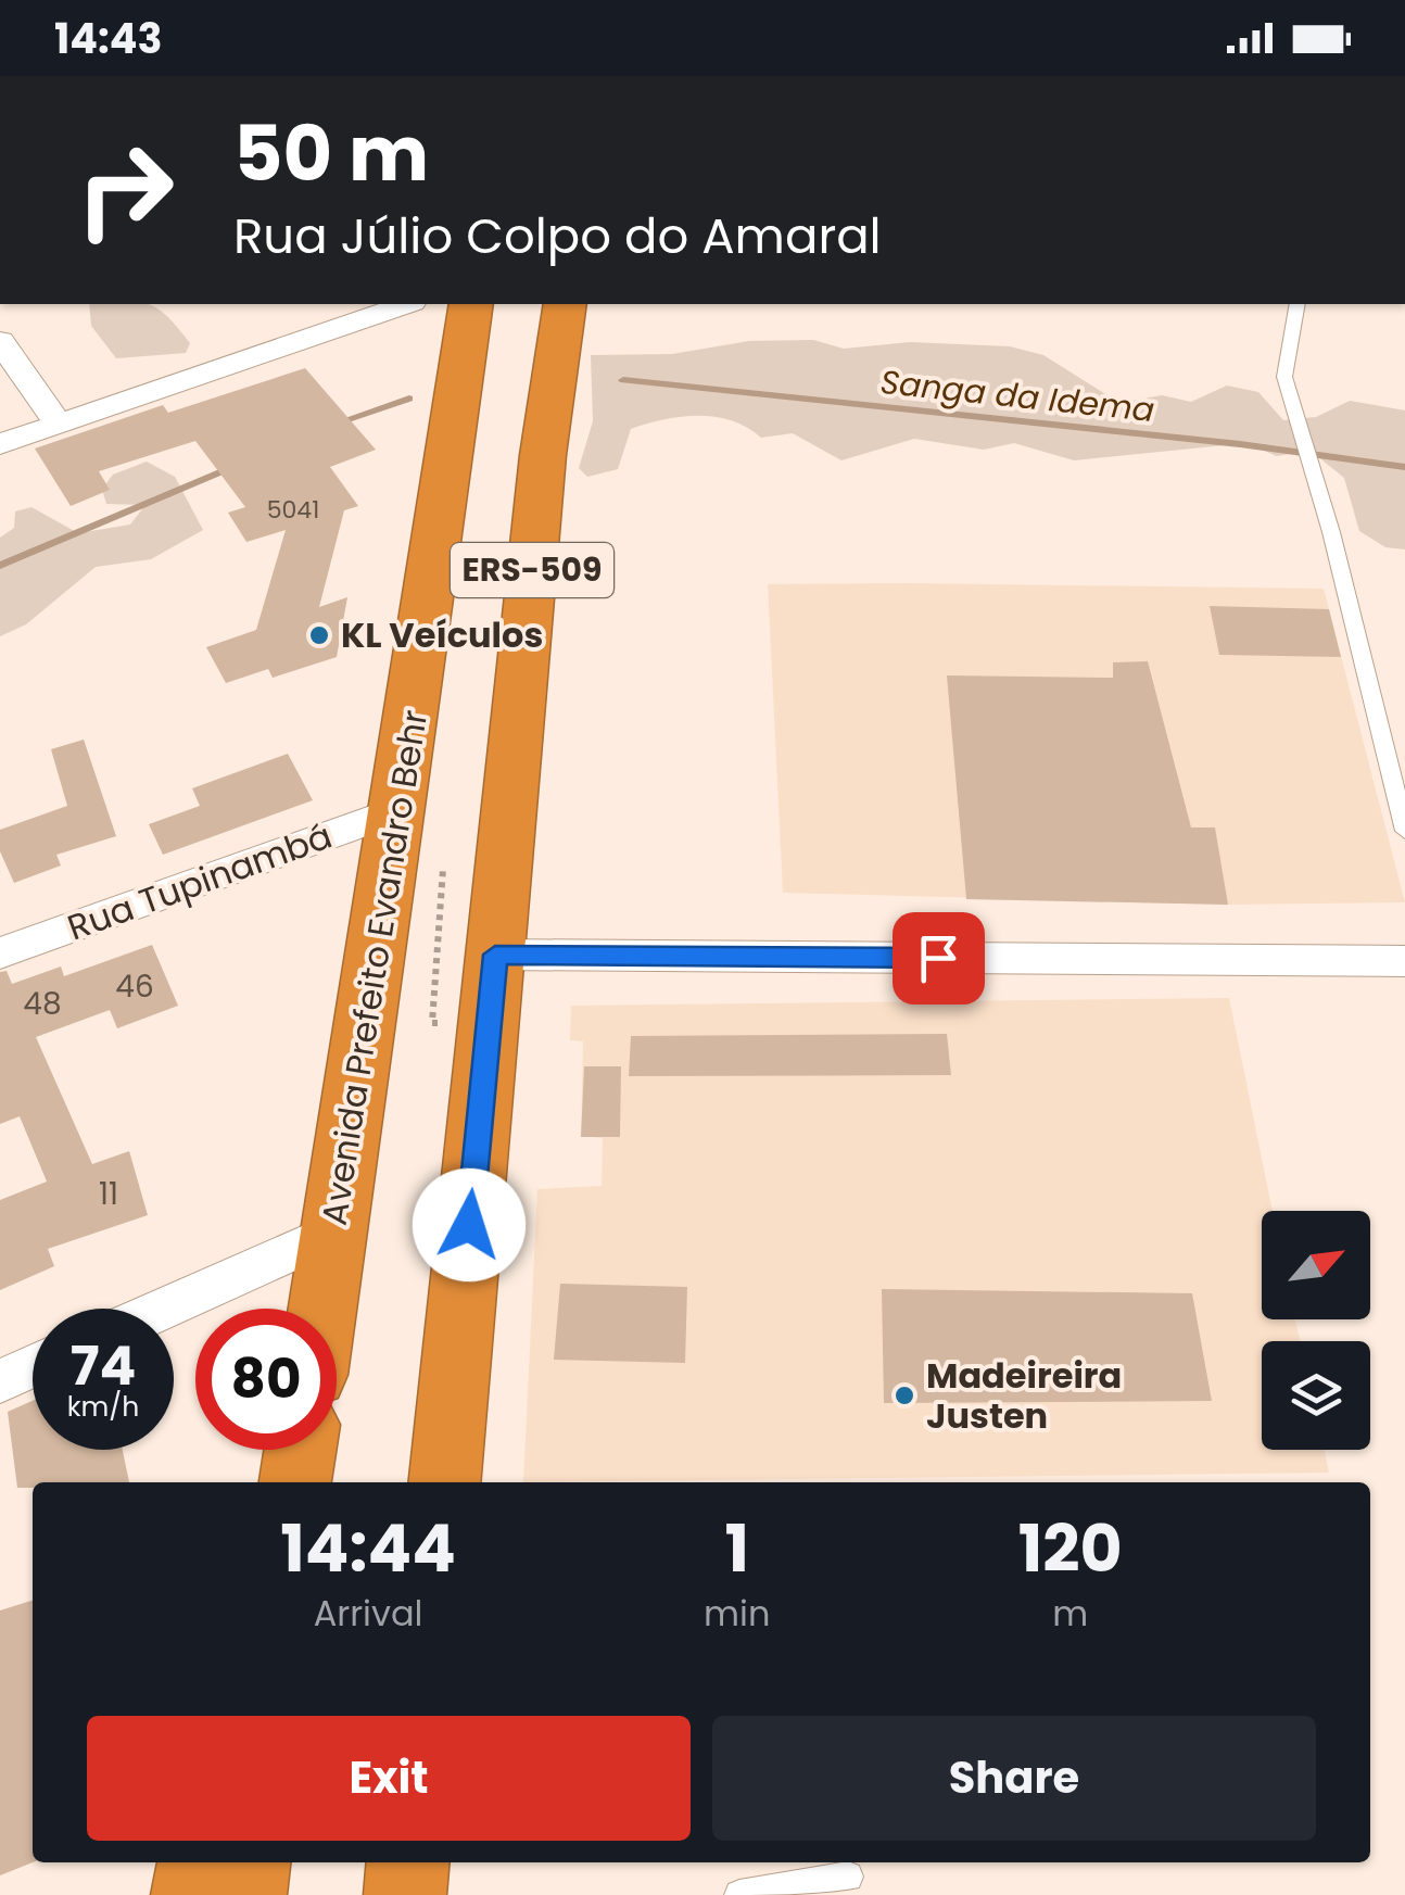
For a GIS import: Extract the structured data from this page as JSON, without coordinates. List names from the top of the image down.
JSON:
{
  "streets": {
    "highway": ["ERS-509", "Avenida Prefeito Evandro Behr"],
    "street": ["Rua Tupinambá"]
  },
  "crossings": [
    ["Rua Tupinambá", "Avenida Prefeito Evandro Behr"]
  ],
  "water": ["Sanga da Idema"],
  "places": ["KL Veículos", "Madeireira Justen"],
  "house_numbers": [
    "5041",
    "46",
    "48",
    "11"
  ],
  "north": "top right",
  "page": {
    "status": "14:43",
    "turn": ["50 m", "Rua Júlio Colpo do Amaral"],
    "speed": "74 km/h",
    "limit": "80",
    "eta": [
      "14:44",
      "Arrival",
      "1",
      "min",
      "120",
      "m"
    ],
    "buttons": ["Exit", "Share"]
  }
}
